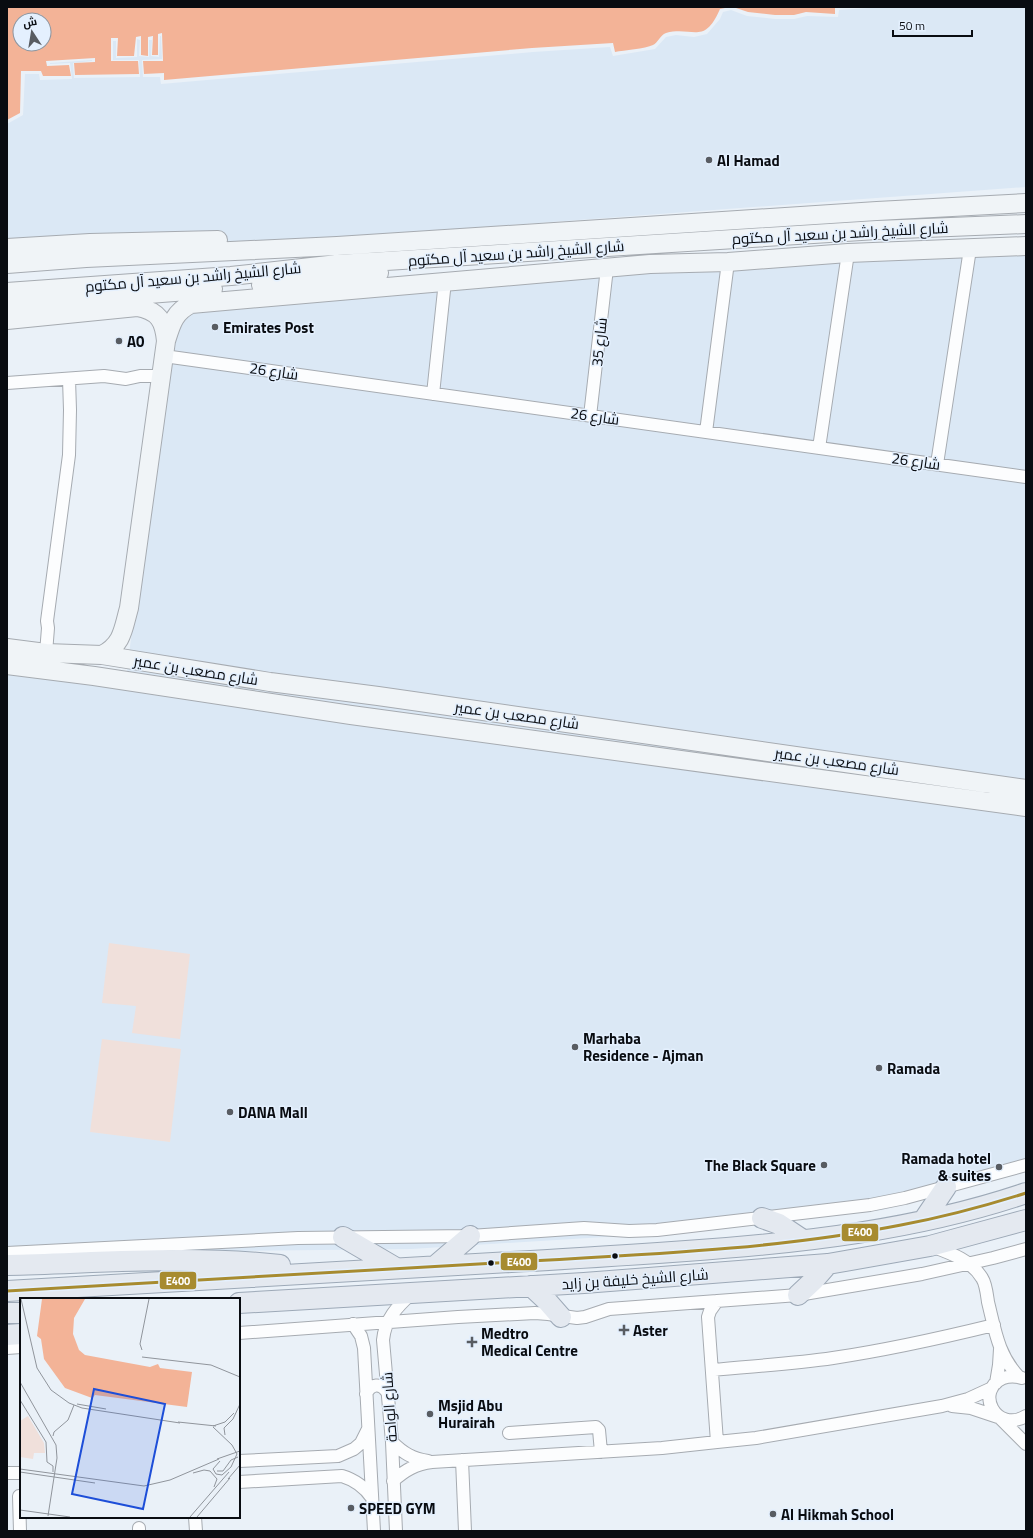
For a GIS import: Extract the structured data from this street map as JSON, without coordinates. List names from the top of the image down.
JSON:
{
  "streets": {
    "main road": ["شارع الشيخ خليفة بن زايد"],
    "street": [
      "شارع الشيخ راشد بن سعيد آل مكتوم",
      "شارع 35",
      "شارع 26",
      "شارع مصعب بن عمير",
      "شارع الواحة"
    ]
  },
  "crossings": [
    ["شارع 35", "شارع 26"],
    ["شارع الشيخ خليفة بن زايد", "شارع الواحة"]
  ],
  "places": {
    "other": [
      "Al Hamad",
      "Emirates Post",
      "A0",
      "Marhaba Residence - Ajman",
      "Ramada",
      "DANA Mall",
      "The Black Square",
      "Ramada hotel & suites",
      "Msjid Abu Hurairah",
      "SPEED GYM",
      "Al Hikmah School"
    ],
    "health": ["Aster", "Medtro Medical Centre"]
  },
  "lines": ["transit line E400"],
  "scale_bar": "50 m",
  "north": "top"
}
